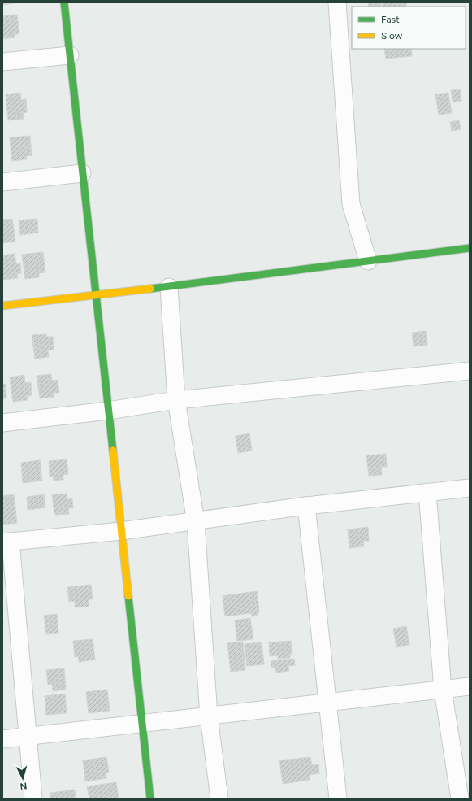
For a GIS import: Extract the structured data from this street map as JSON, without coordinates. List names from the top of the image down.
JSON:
{
  "legend": ["Fast", "Slow"],
  "north": "bottom"
}
